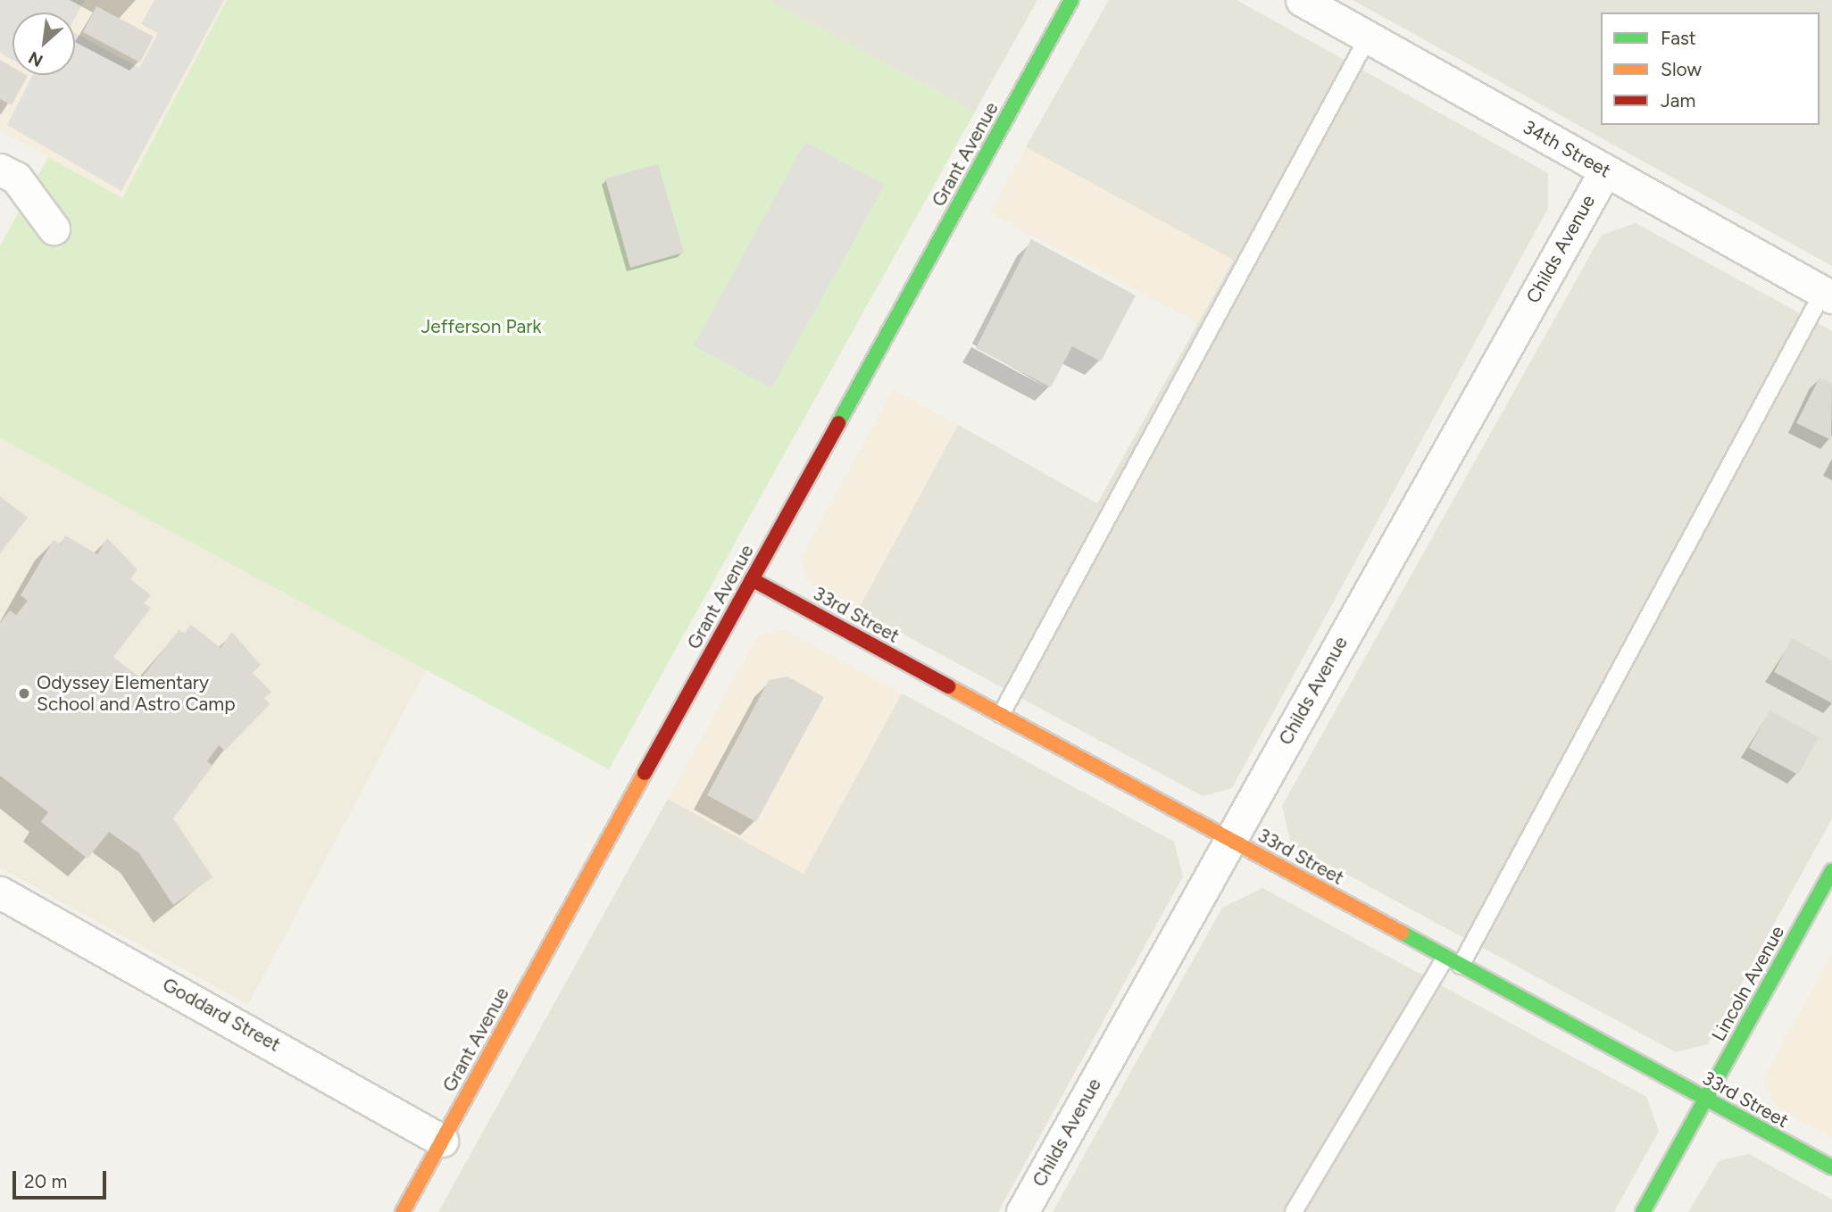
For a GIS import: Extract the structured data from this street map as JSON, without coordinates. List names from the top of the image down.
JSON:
{
  "streets": {
    "street": [
      "34th Street",
      "Grant Avenue",
      "Childs Avenue",
      "33rd Street",
      "Lincoln Avenue",
      "Goddard Street"
    ]
  },
  "crossings": [
    ["34th Street", "Childs Avenue"],
    ["Grant Avenue", "33rd Street"],
    ["Grant Avenue", "Goddard Street"],
    ["Childs Avenue", "33rd Street"],
    ["33rd Street", "Lincoln Avenue"]
  ],
  "parks": ["Jefferson Park"],
  "places": ["Odyssey Elementary School and Astro Camp"],
  "legend": ["Fast", "Slow", "Jam"],
  "scale_bar": "20 m",
  "north": "bottom left"
}
